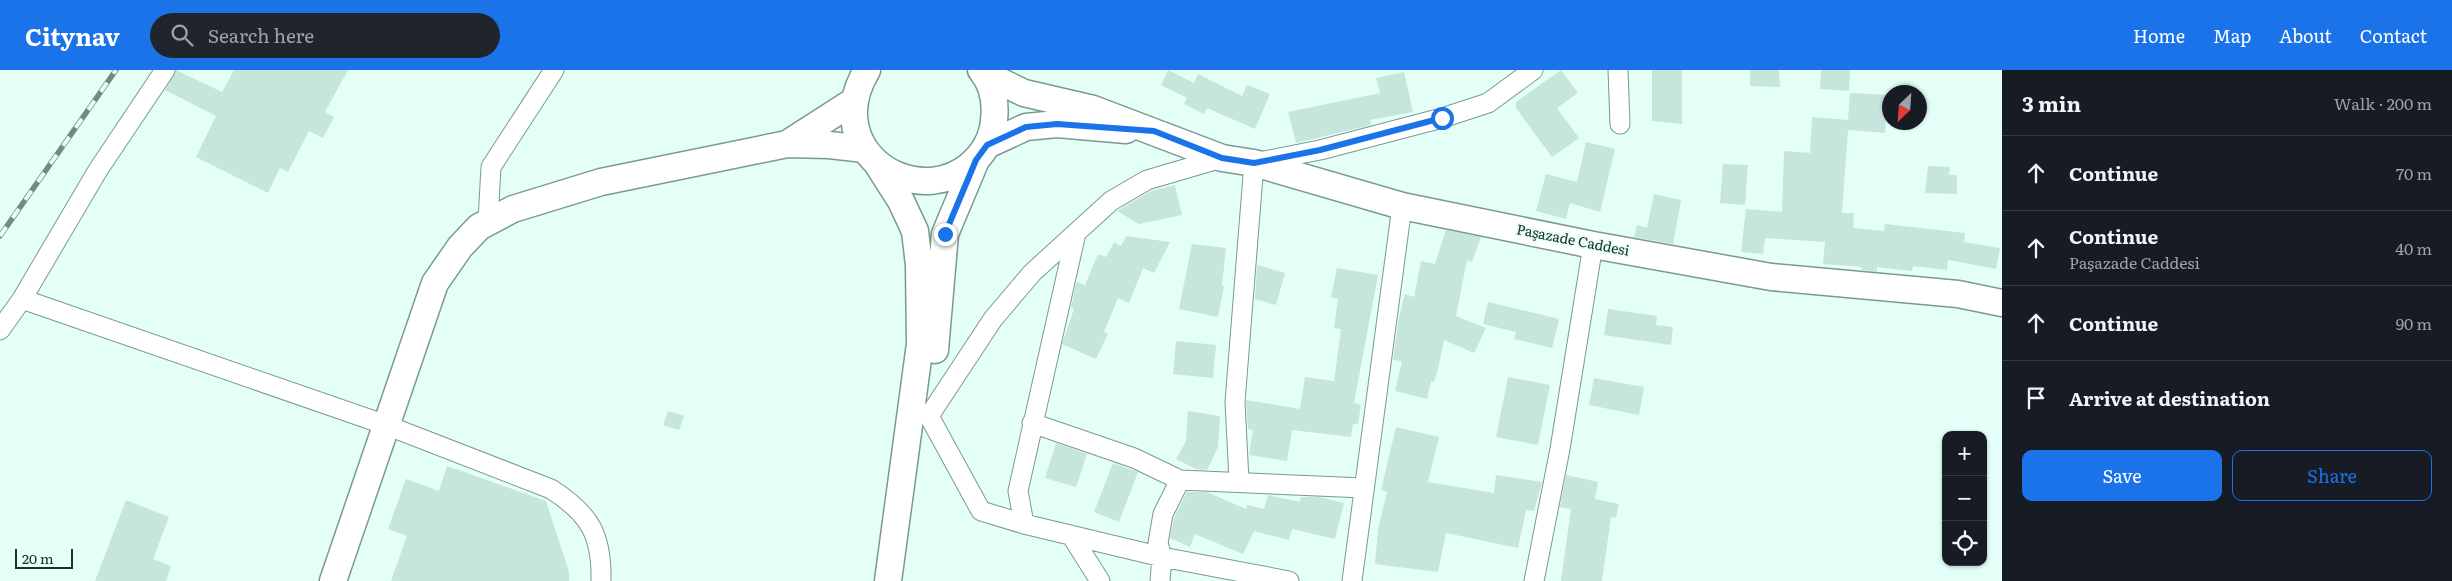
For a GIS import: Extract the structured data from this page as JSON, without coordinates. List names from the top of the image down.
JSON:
{
  "streets": {
    "street": ["Paşazade Caddesi"]
  },
  "scale_bar": "20 m",
  "north": "bottom left",
  "page": {
    "header": "Citynav",
    "search": "Search here",
    "nav": [
      "Home",
      "Map",
      "About",
      "Contact"
    ],
    "heading": ["3 min", "Walk · 200 m"],
    "list": [
      ["Continue", "70 m"],
      ["Continue", "Paşazade Caddesi", "40 m"],
      ["Continue", "90 m"],
      "Arrive at destination"
    ],
    "map_buttons": ["+", "−"],
    "buttons": ["Save", "Share"],
    "scale": "20 m"
  }
}
